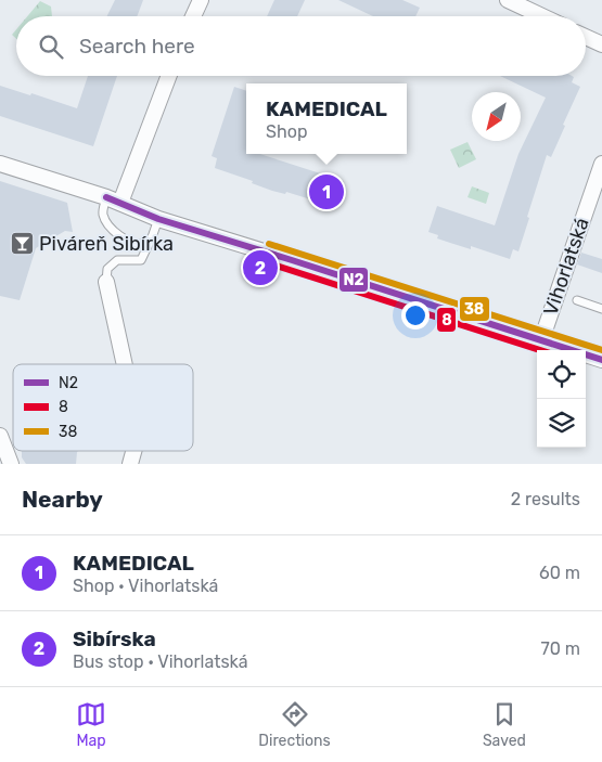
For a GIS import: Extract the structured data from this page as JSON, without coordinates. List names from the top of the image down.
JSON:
{
  "streets": {
    "street": ["Vihorlatská"]
  },
  "places": {
    "bar": ["Piváreň Sibírka"]
  },
  "lines": ["transit line N2", "transit line 38", "transit line 8"],
  "legend": ["N2", "8", "38"],
  "north": "bottom left",
  "page": {
    "search": "Search here",
    "popup": ["KAMEDICAL", "Shop"],
    "pins": ["1", "2"],
    "heading": ["Nearby", "2 results"],
    "list": [
      {
        "mark": "1",
        "name": "KAMEDICAL",
        "note": "Shop · Vihorlatská",
        "value": "60 m"
      },
      {
        "mark": "2",
        "name": "Sibírska",
        "note": "Bus stop · Vihorlatská",
        "value": "70 m"
      }
    ],
    "nav": ["Map", "Directions", "Saved"]
  }
}
